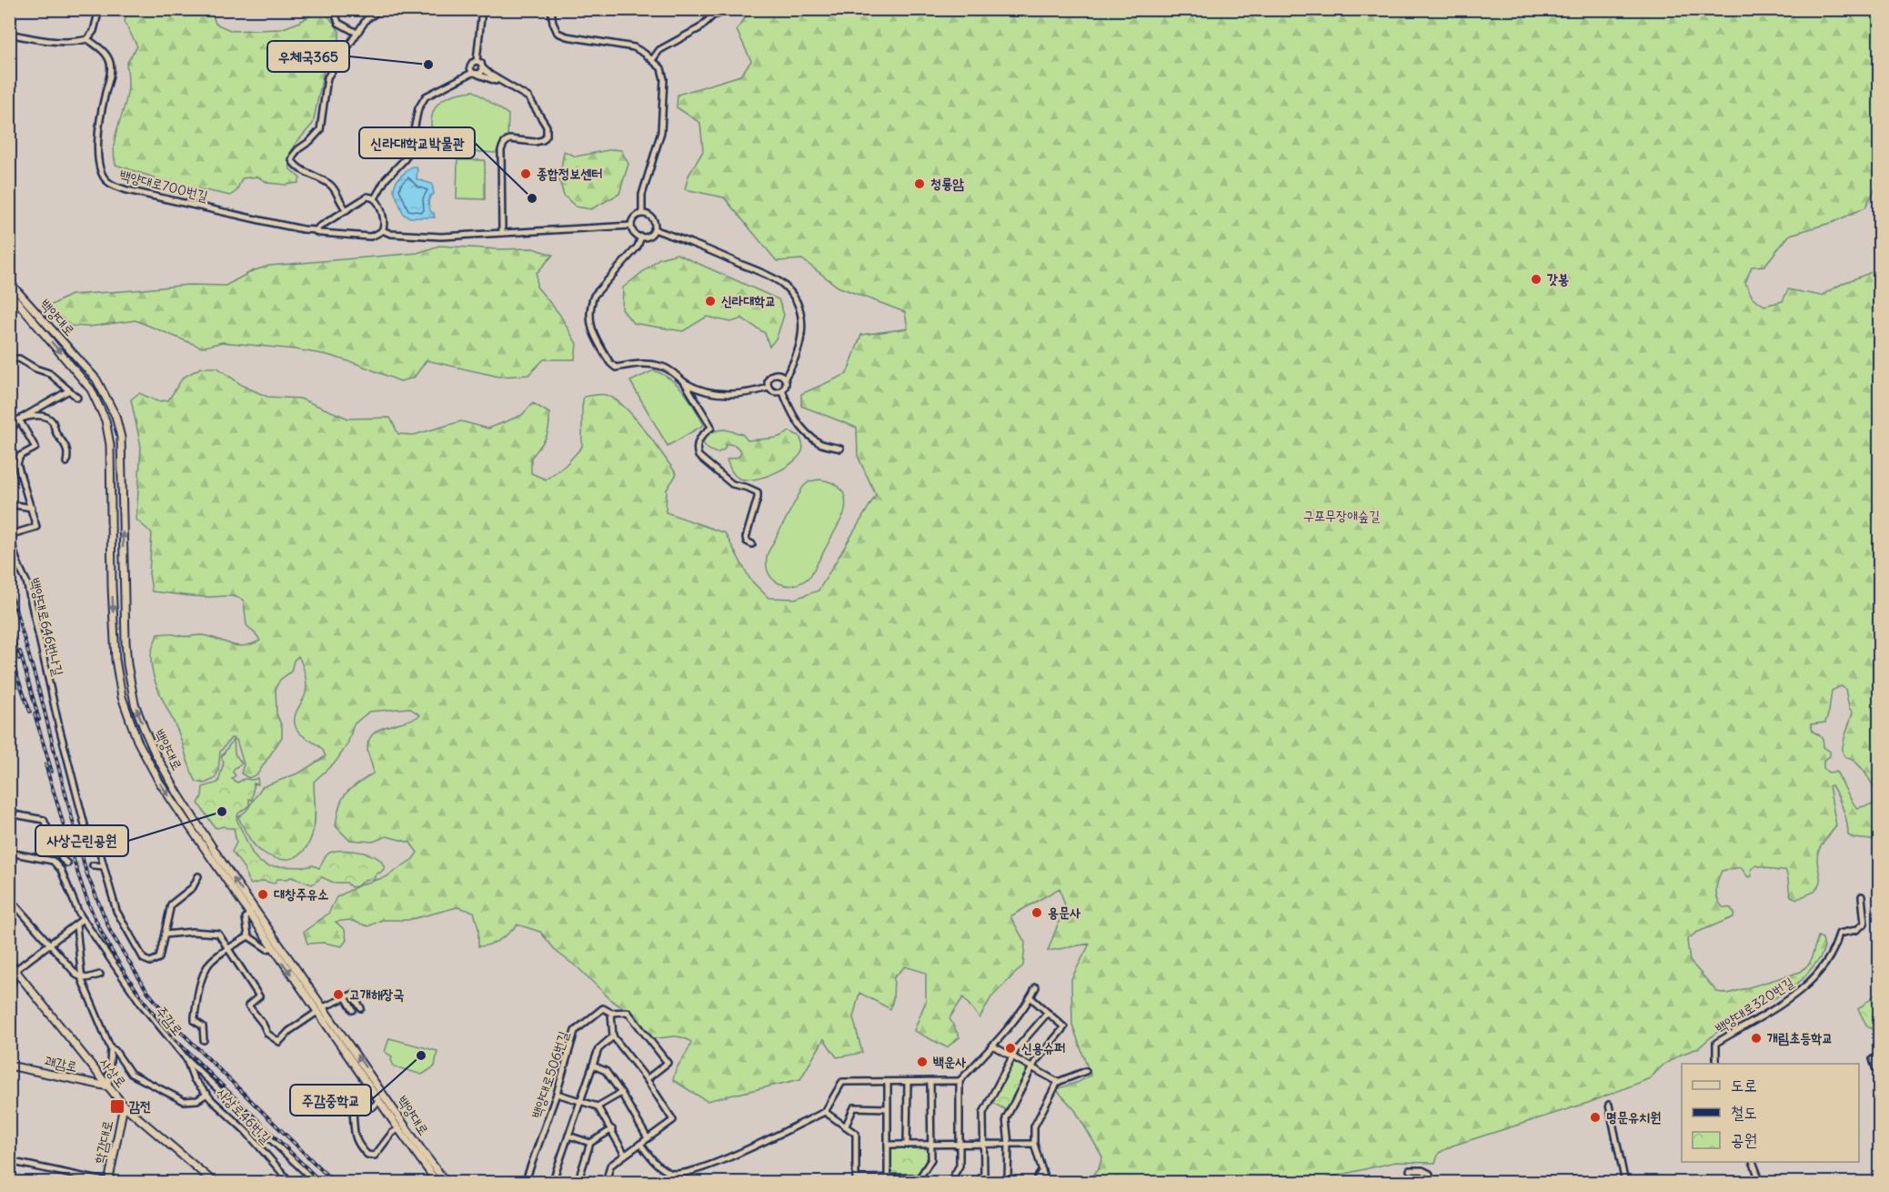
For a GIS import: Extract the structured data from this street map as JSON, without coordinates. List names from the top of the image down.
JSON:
{
  "streets": {
    "main road": [
      "백양대로",
      "괘감로",
      "사상로",
      "학감대로"
    ],
    "street": [
      "백양대로700번길",
      "백양대로646번나길",
      "백양대로320번길",
      "주감로",
      "백양대로506번길",
      "사상로46번길"
    ]
  },
  "crossings": [
    ["주감로", "사상로46번길"],
    ["괘감로", "사상로"],
    ["사상로", "학감대로"]
  ],
  "parks": ["구포무장애숲길"],
  "places": {
    "other": [
      "우체국365",
      "종합정보센터",
      "청룡암",
      "신라대학교박물관",
      "갓봉",
      "신라대학교",
      "사상근린공원",
      "대창주유소",
      "용문사",
      "고개해장국",
      "개림초등학교",
      "신용슈퍼",
      "주감중학교",
      "백운사",
      "명문유치원"
    ],
    "transit": ["감전"]
  },
  "legend": ["도로", "철도", "공원"]
}
